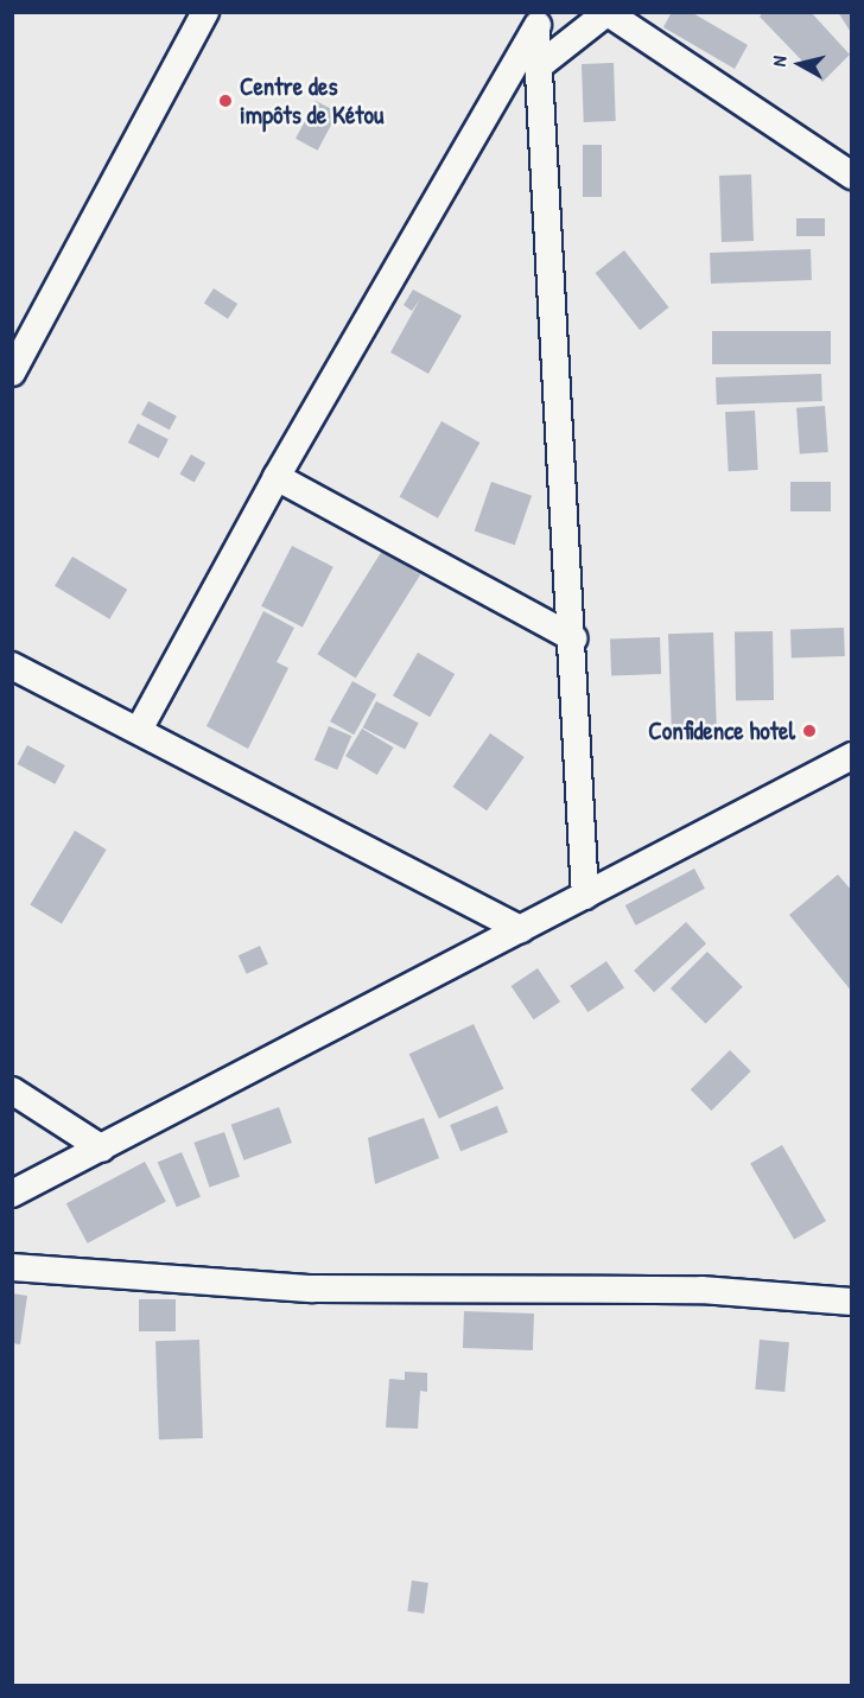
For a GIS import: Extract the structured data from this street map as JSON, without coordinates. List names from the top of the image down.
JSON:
{
  "places": ["Centre des impôts de Kétou", "Confidence hotel"],
  "north": "left"
}
